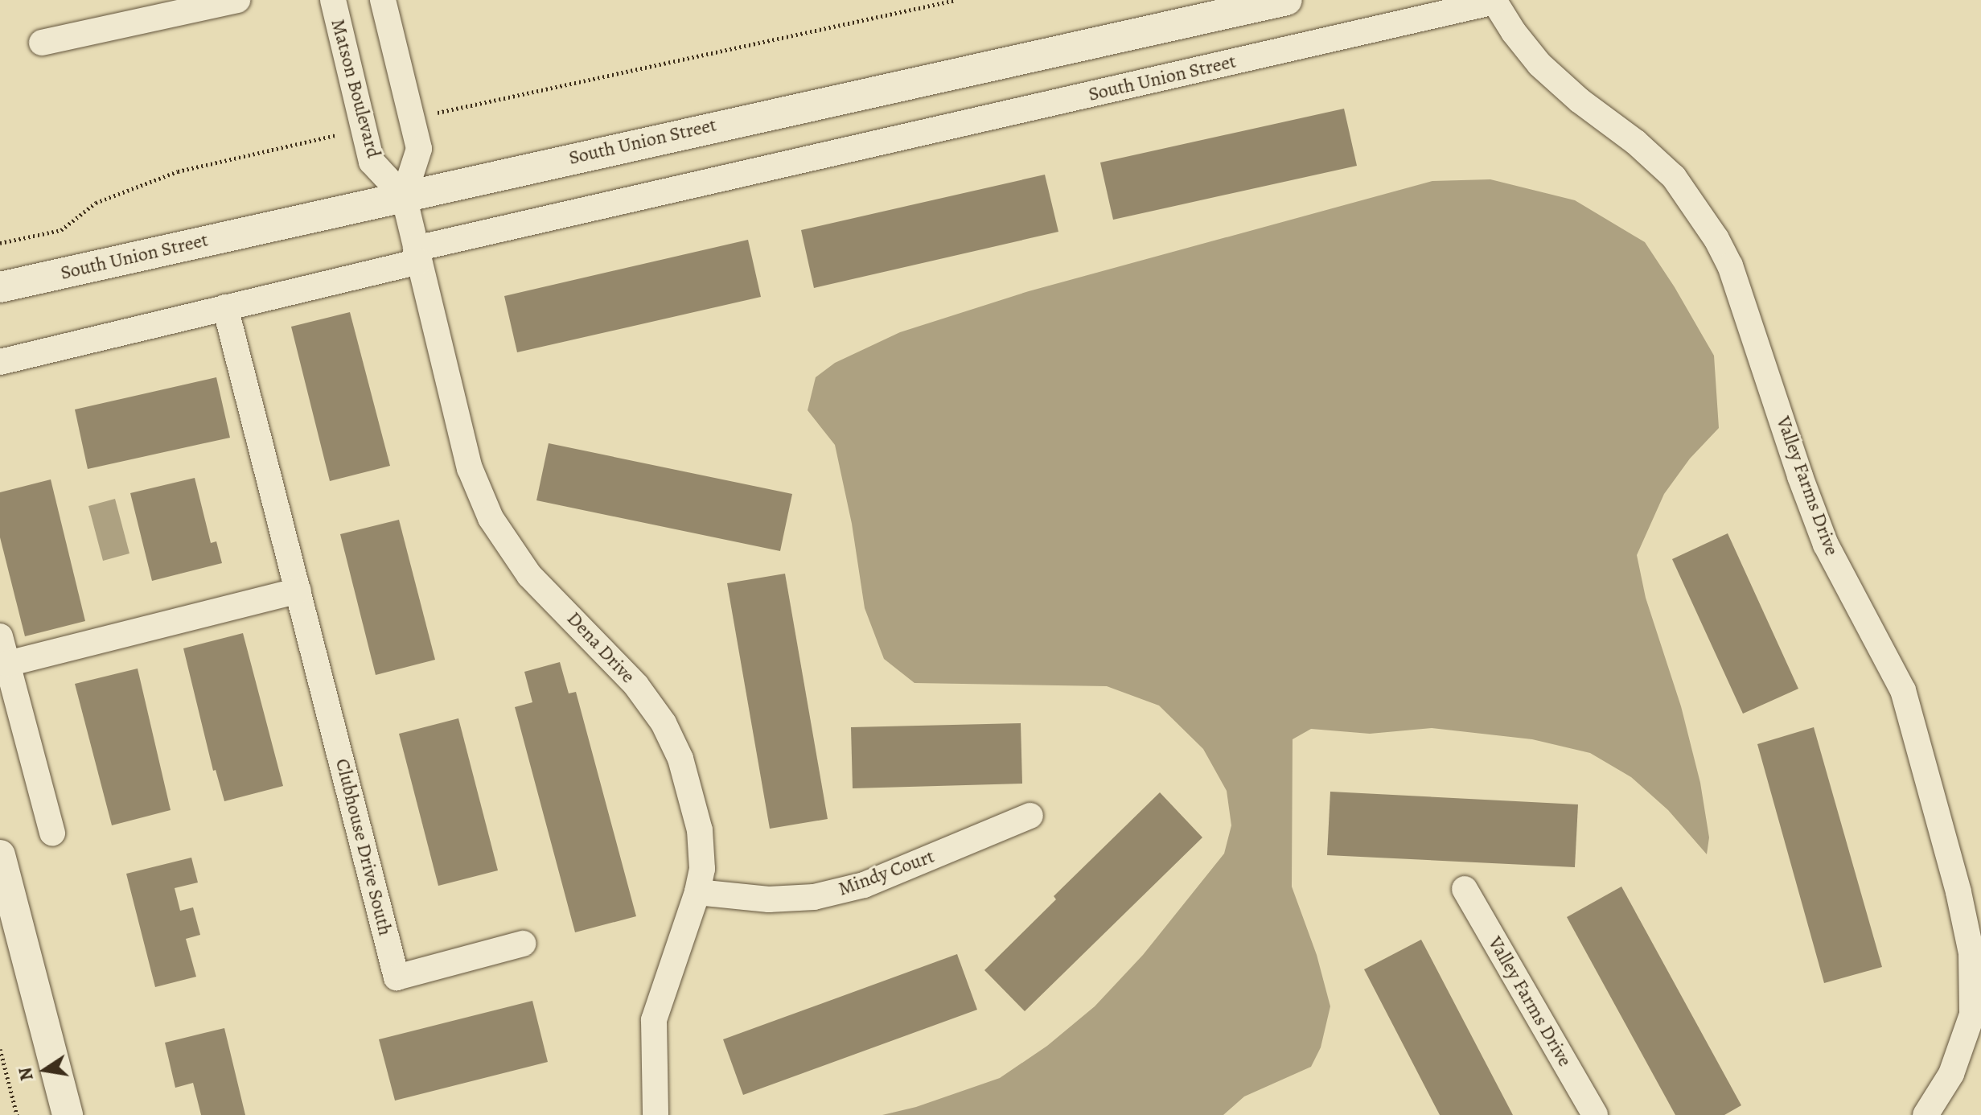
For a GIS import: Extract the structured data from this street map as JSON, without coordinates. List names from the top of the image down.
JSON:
{
  "streets": {
    "street": [
      "South Union Street",
      "Matson Boulevard",
      "Valley Farms Drive",
      "Dena Drive",
      "Clubhouse Drive South",
      "Mindy Court"
    ]
  },
  "crossings": [
    ["South Union Street", "Matson Boulevard"],
    ["South Union Street", "Valley Farms Drive"],
    ["South Union Street", "Dena Drive"],
    ["South Union Street", "Clubhouse Drive South"],
    ["Matson Boulevard", "Dena Drive"],
    ["Dena Drive", "Mindy Court"]
  ],
  "north": "left"
}
